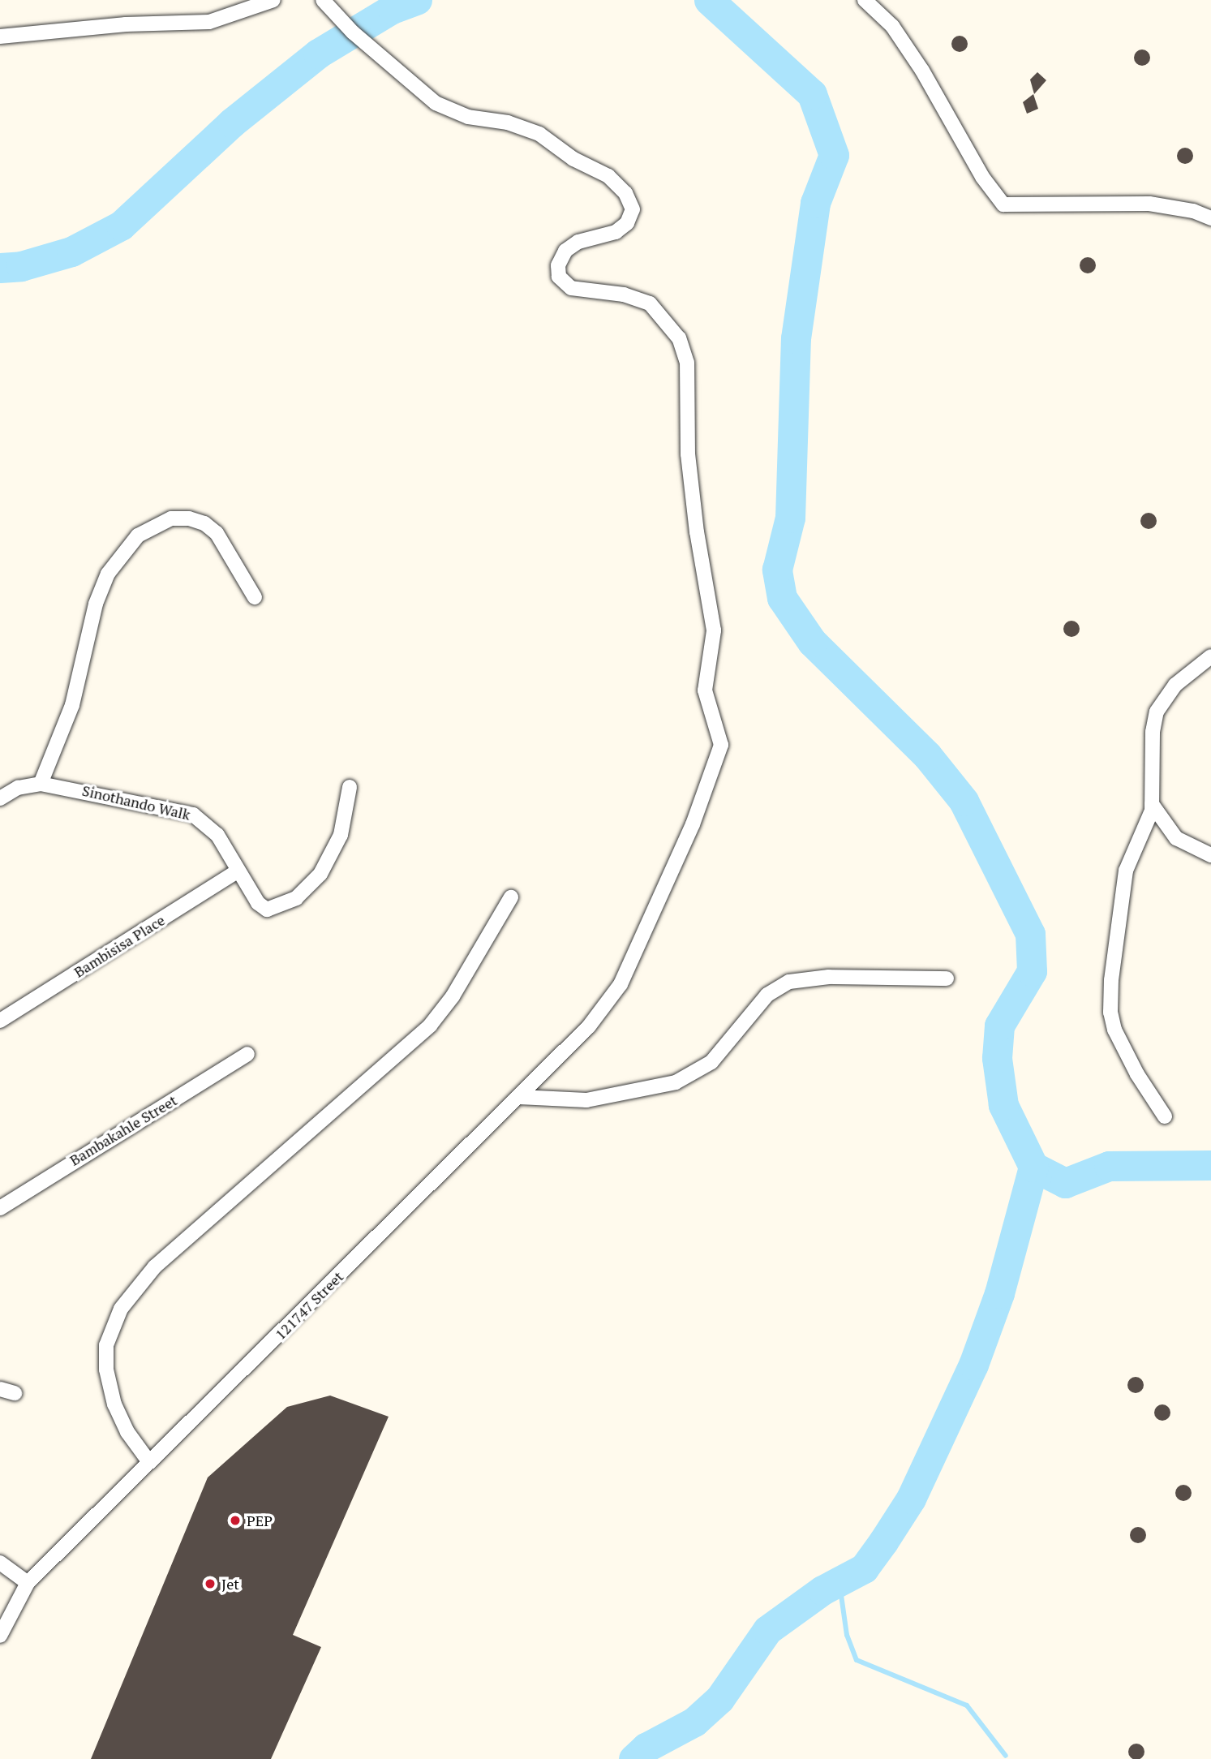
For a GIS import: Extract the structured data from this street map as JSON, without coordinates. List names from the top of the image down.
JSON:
{
  "streets": {
    "street": [
      "Sinothando Walk",
      "Bambisisa Place",
      "Bambakahle Street",
      "121747 Street"
    ]
  },
  "crossings": [
    ["Sinothando Walk", "Bambisisa Place"]
  ],
  "places": ["PEP", "Jet"]
}
